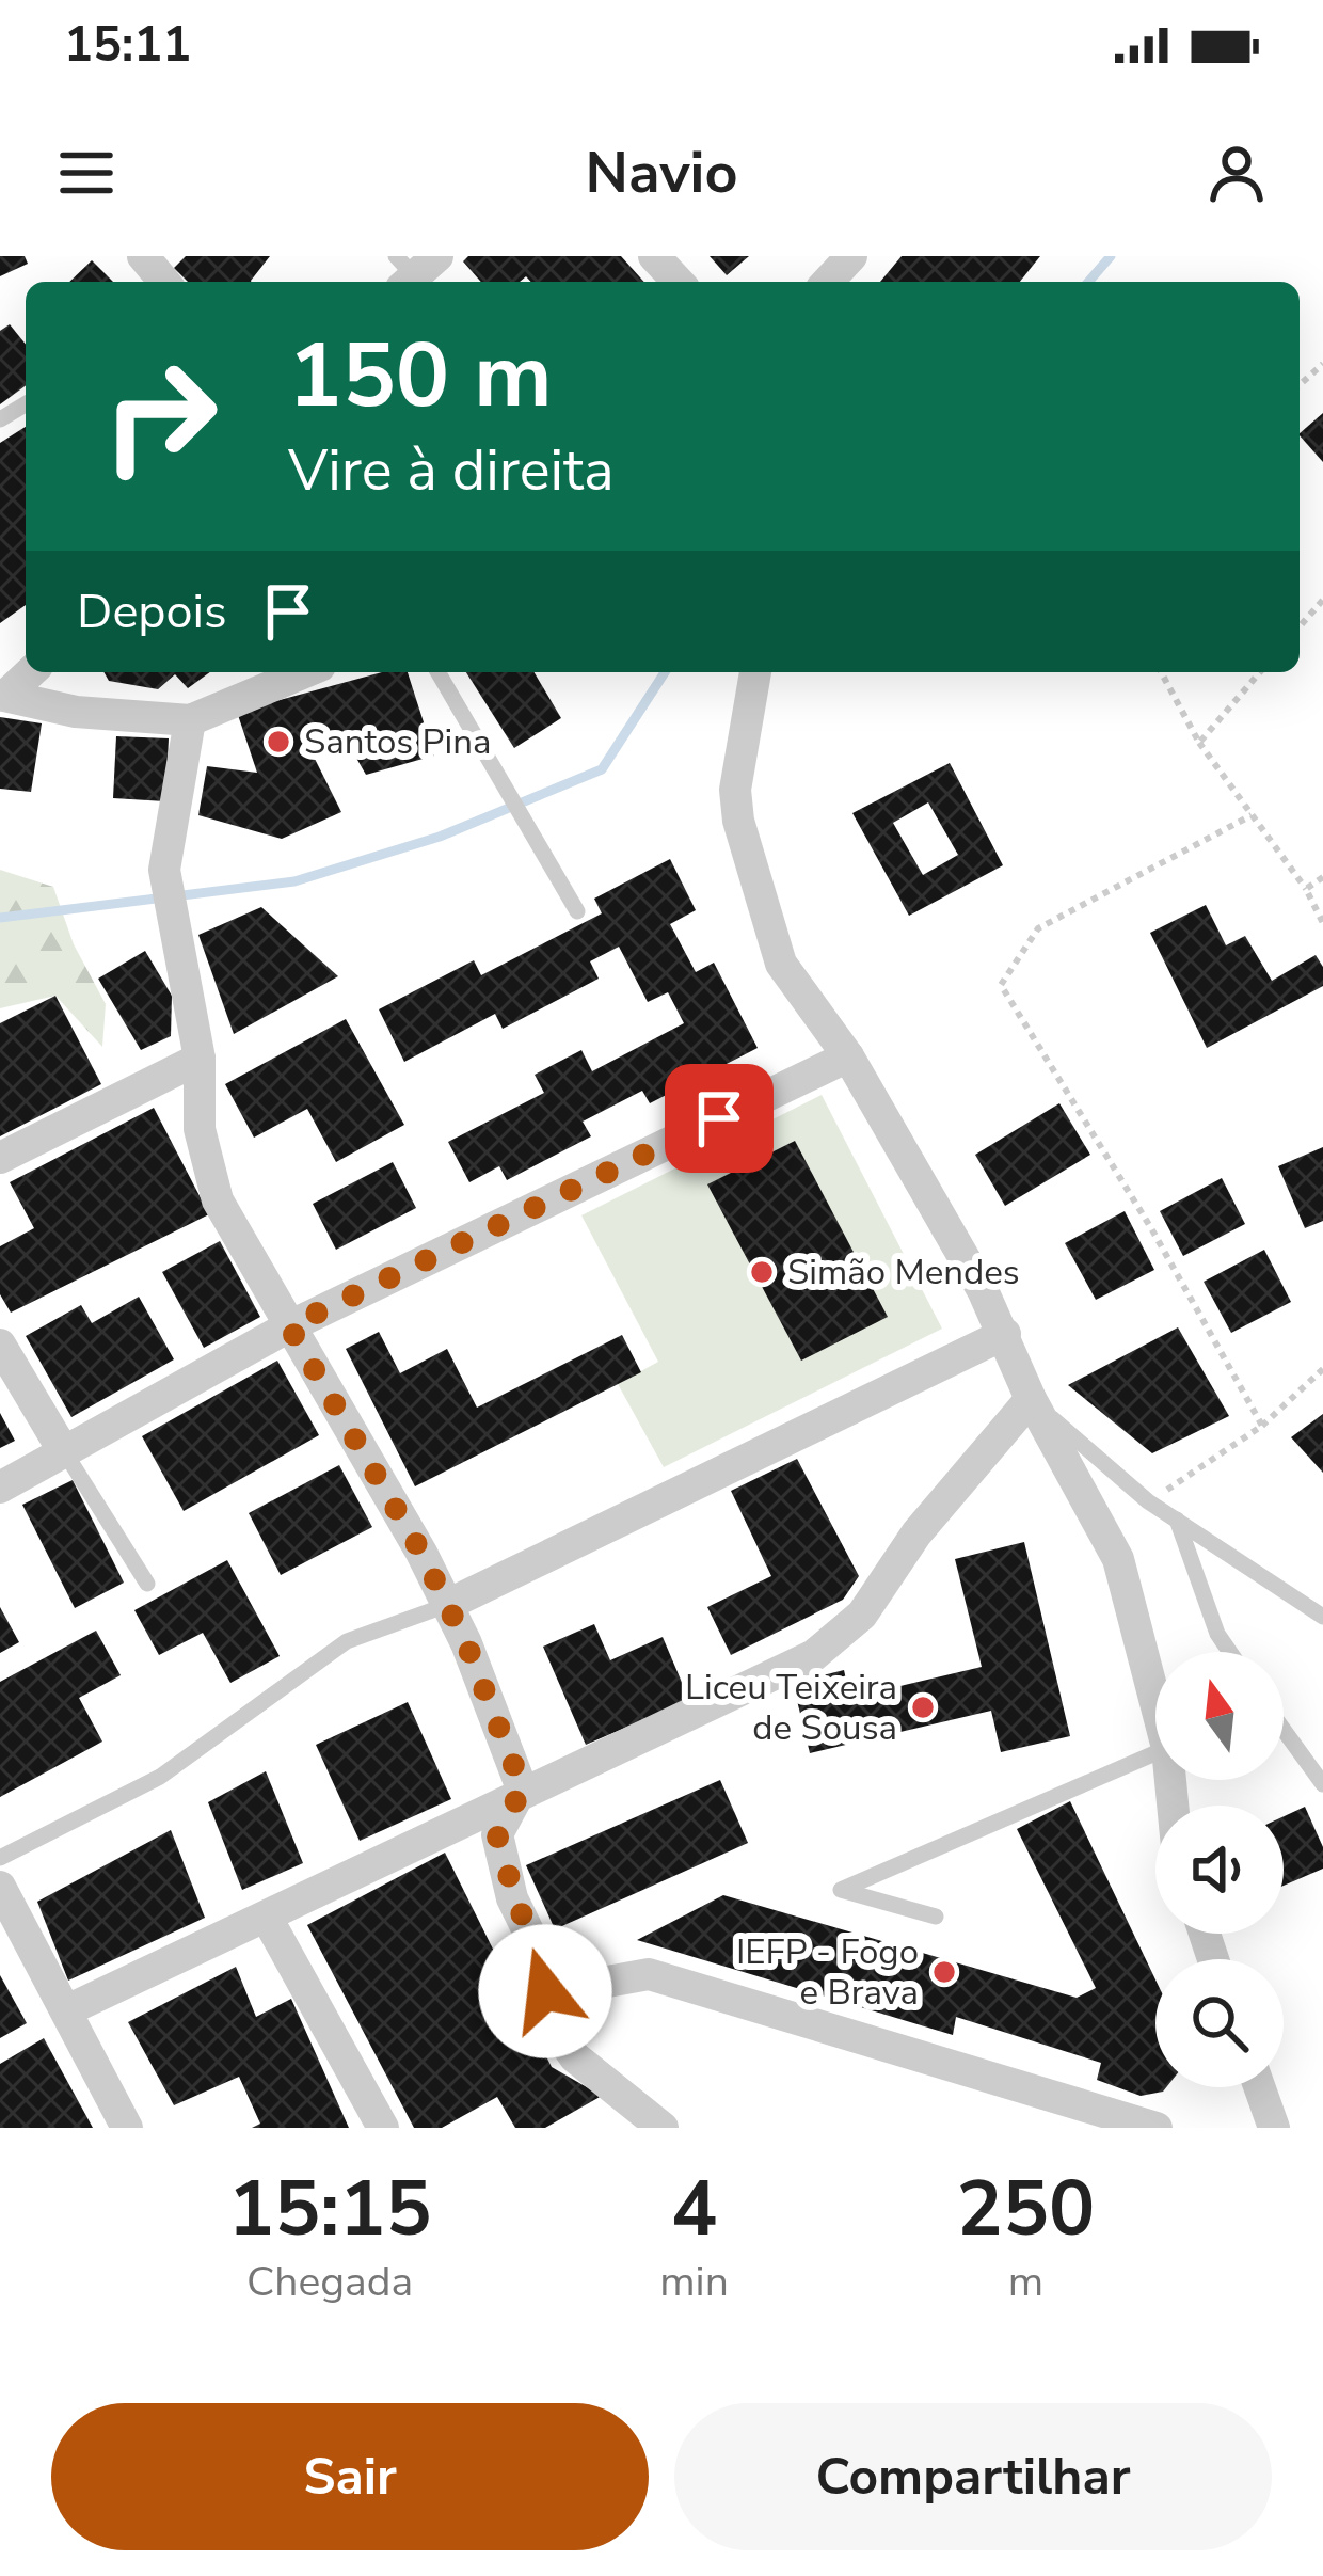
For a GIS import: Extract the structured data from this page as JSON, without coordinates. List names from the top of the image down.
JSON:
{
  "places": [
    "Santos Pina",
    "Simão Mendes",
    "Liceu Teixeira de Sousa",
    "IEFP - Fogo e Brava"
  ],
  "north": "top",
  "page": {
    "status": "15:11",
    "header": "Navio",
    "turn": ["150 m", "Vire à direita"],
    "then": "Depois",
    "eta": [
      "15:15",
      "Chegada",
      "4",
      "min",
      "250",
      "m"
    ],
    "buttons": ["Sair", "Compartilhar"]
  }
}
